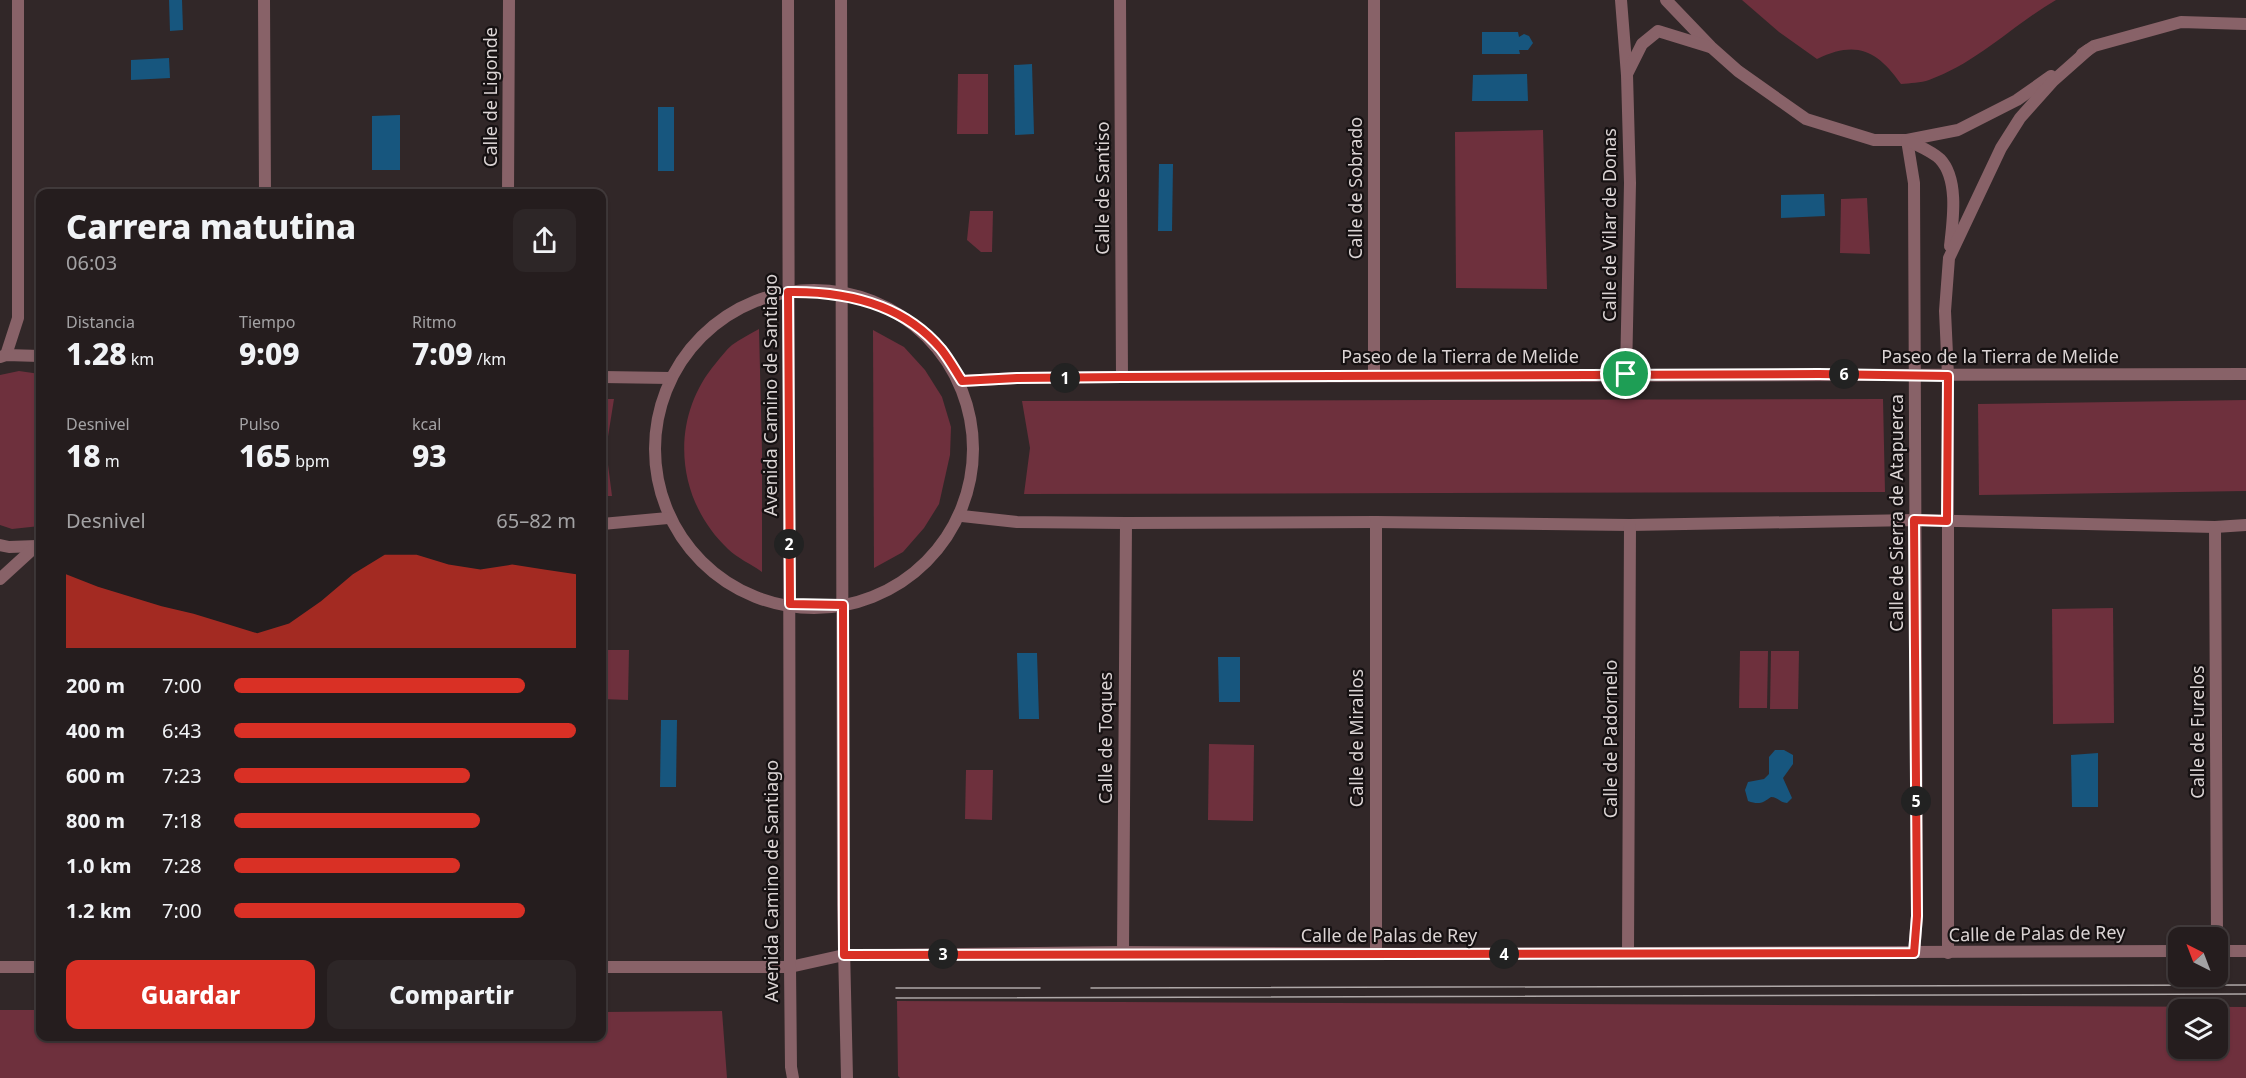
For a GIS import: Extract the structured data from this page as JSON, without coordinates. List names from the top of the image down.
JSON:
{
  "streets": {
    "street": [
      "Calle de Ligonde",
      "Calle de Santiso",
      "Calle de Sobrado",
      "Calle de Vilar de Donas",
      "Paseo de la Tierra de Melide",
      "Avenida Camino de Santiago",
      "Calle de Sierra de Atapuerca",
      "Calle de Furelos",
      "Calle de Toques",
      "Calle de Mirallos",
      "Calle de Padornelo",
      "Calle de Palas de Rey"
    ]
  },
  "crossings": [
    ["Calle de Santiso", "Paseo de la Tierra de Melide"],
    ["Calle de Sobrado", "Paseo de la Tierra de Melide"],
    ["Calle de Vilar de Donas", "Paseo de la Tierra de Melide"],
    ["Paseo de la Tierra de Melide", "Calle de Sierra de Atapuerca"],
    ["Avenida Camino de Santiago", "Calle de Palas de Rey"],
    ["Calle de Sierra de Atapuerca", "Calle de Palas de Rey"],
    ["Calle de Toques", "Calle de Palas de Rey"],
    ["Calle de Mirallos", "Calle de Palas de Rey"],
    ["Calle de Padornelo", "Calle de Palas de Rey"]
  ],
  "north": "top left",
  "page": {
    "heading": ["Carrera matutina", "06:03"],
    "stats": [
      ["Distancia", "1.28 km"],
      ["Tiempo", "9:09"],
      ["Ritmo", "7:09 /km"],
      ["Desnivel", "18 m"],
      ["Pulso", "165 bpm"],
      ["kcal", "93"]
    ],
    "pins": [
      "6",
      "1",
      "2",
      "5",
      "3",
      "4"
    ],
    "chart": ["Desnivel", "65–82 m"],
    "list": [
      {
        "name": "200 m",
        "note": "7:00"
      },
      {
        "name": "400 m",
        "note": "6:43"
      },
      {
        "name": "600 m",
        "note": "7:23"
      },
      {
        "name": "800 m",
        "note": "7:18"
      },
      {
        "name": "1.0 km",
        "note": "7:28"
      },
      {
        "name": "1.2 km",
        "note": "7:00"
      }
    ],
    "buttons": ["Guardar", "Compartir"]
  }
}
